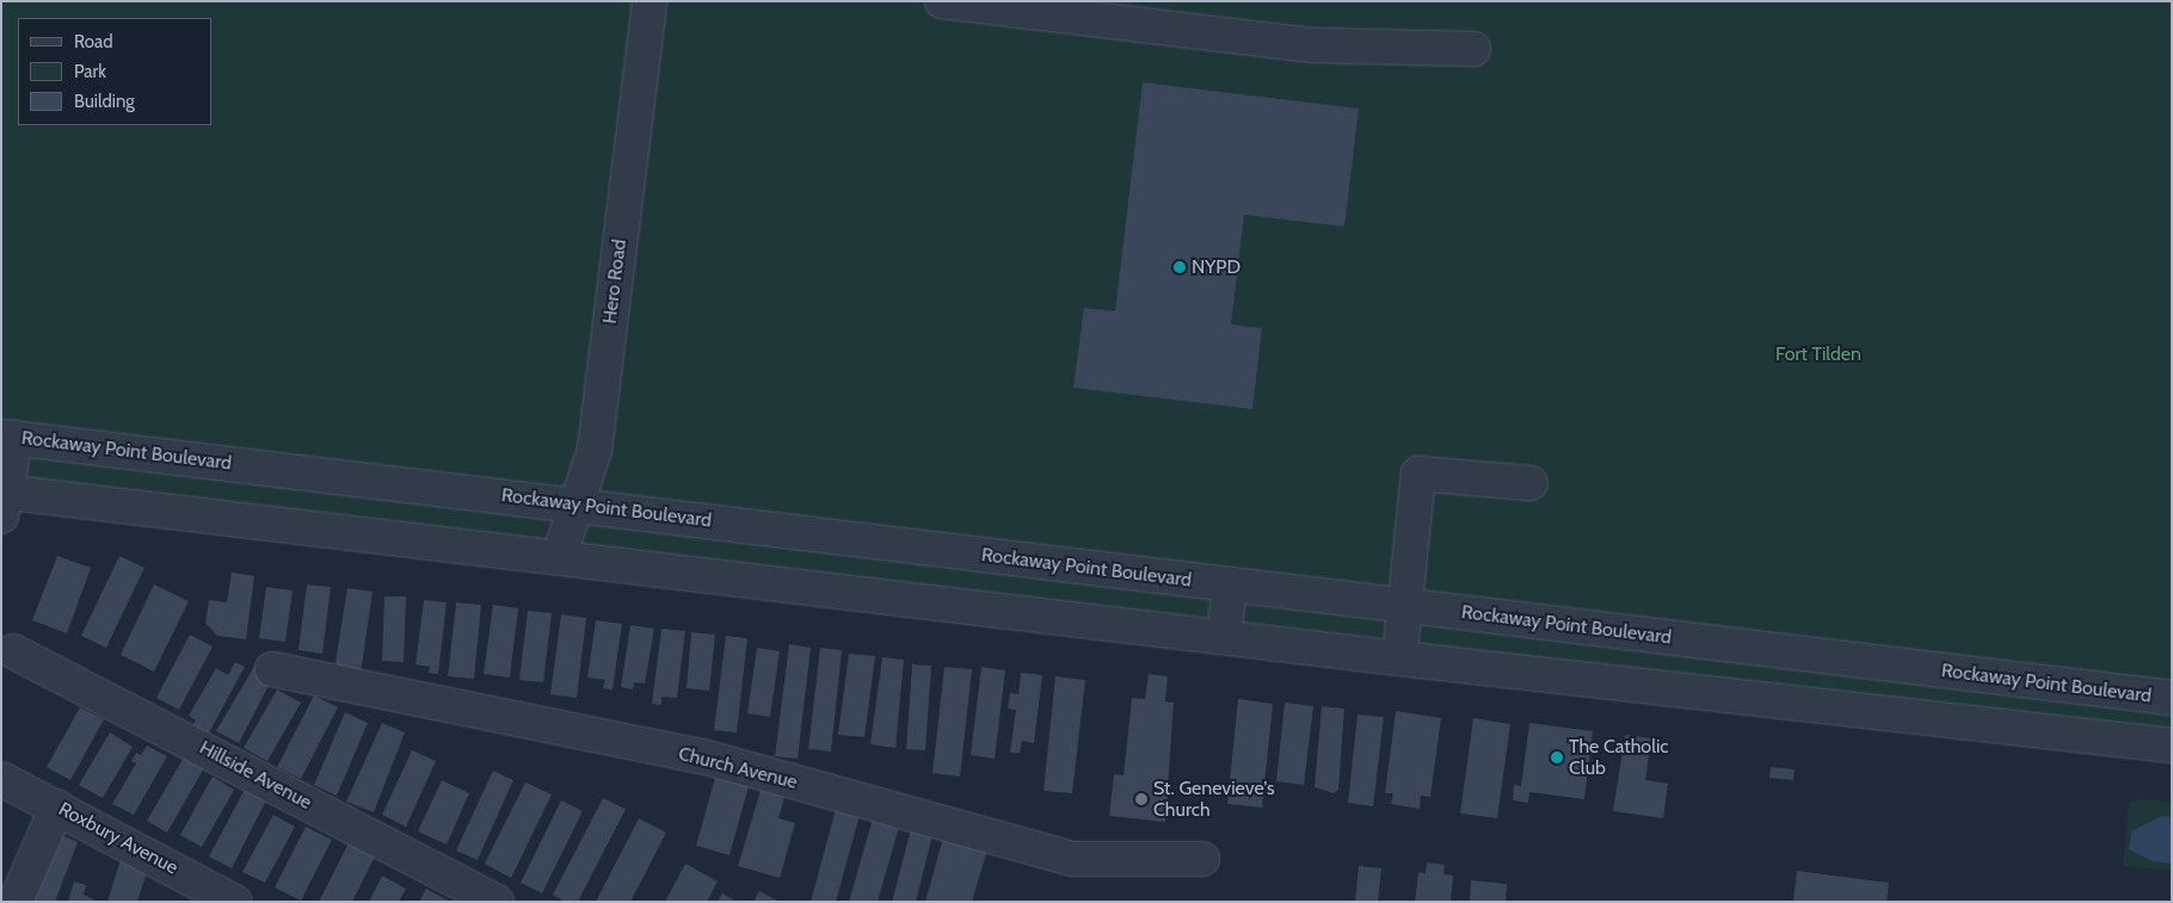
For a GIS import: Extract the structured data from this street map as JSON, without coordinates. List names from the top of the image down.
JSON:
{
  "streets": {
    "street": [
      "Hero Road",
      "Rockaway Point Boulevard",
      "Church Avenue",
      "Hillside Avenue",
      "Roxbury Avenue"
    ]
  },
  "crossings": [
    ["Hero Road", "Rockaway Point Boulevard"]
  ],
  "parks": ["Fort Tilden"],
  "places": ["NYPD", "The Catholic Club", "St. Genevieve's Church"],
  "legend": ["Road", "Park", "Building"]
}
